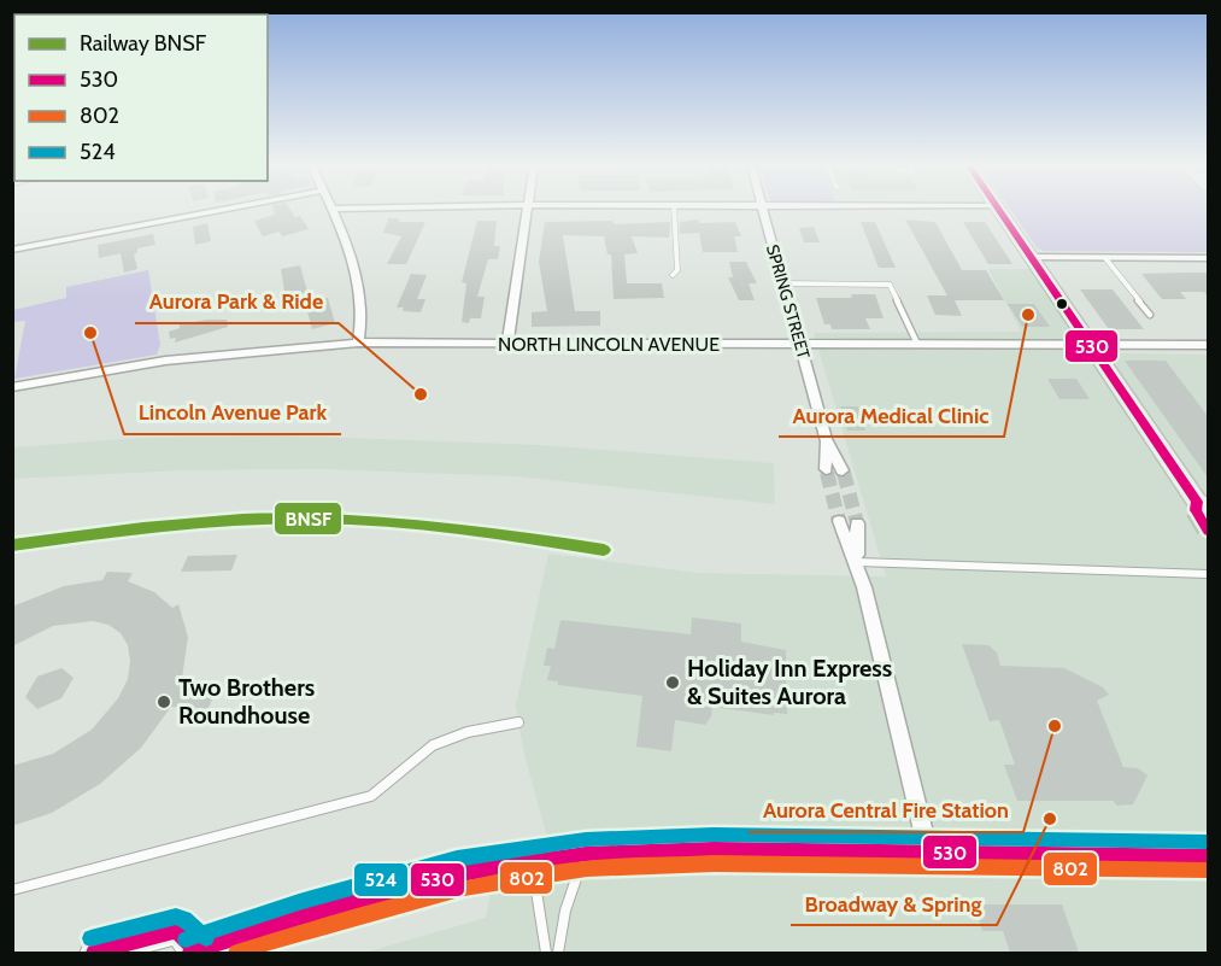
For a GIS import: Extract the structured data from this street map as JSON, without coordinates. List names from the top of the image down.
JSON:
{
  "streets": {
    "street": ["SPRING STREET", "NORTH LINCOLN AVENUE"]
  },
  "crossings": [
    ["SPRING STREET", "NORTH LINCOLN AVENUE"]
  ],
  "places": [
    "Aurora Medical Clinic",
    "Lincoln Avenue Park",
    "Aurora Park & Ride",
    "Holiday Inn Express & Suites Aurora",
    "Two Brothers Roundhouse",
    "Aurora Central Fire Station",
    "Broadway & Spring"
  ],
  "lines": [
    "transit line 530",
    "rail line BNSF",
    "transit line 524",
    "transit line 802"
  ],
  "legend": [
    "Railway BNSF",
    "530",
    "802",
    "524"
  ]
}
